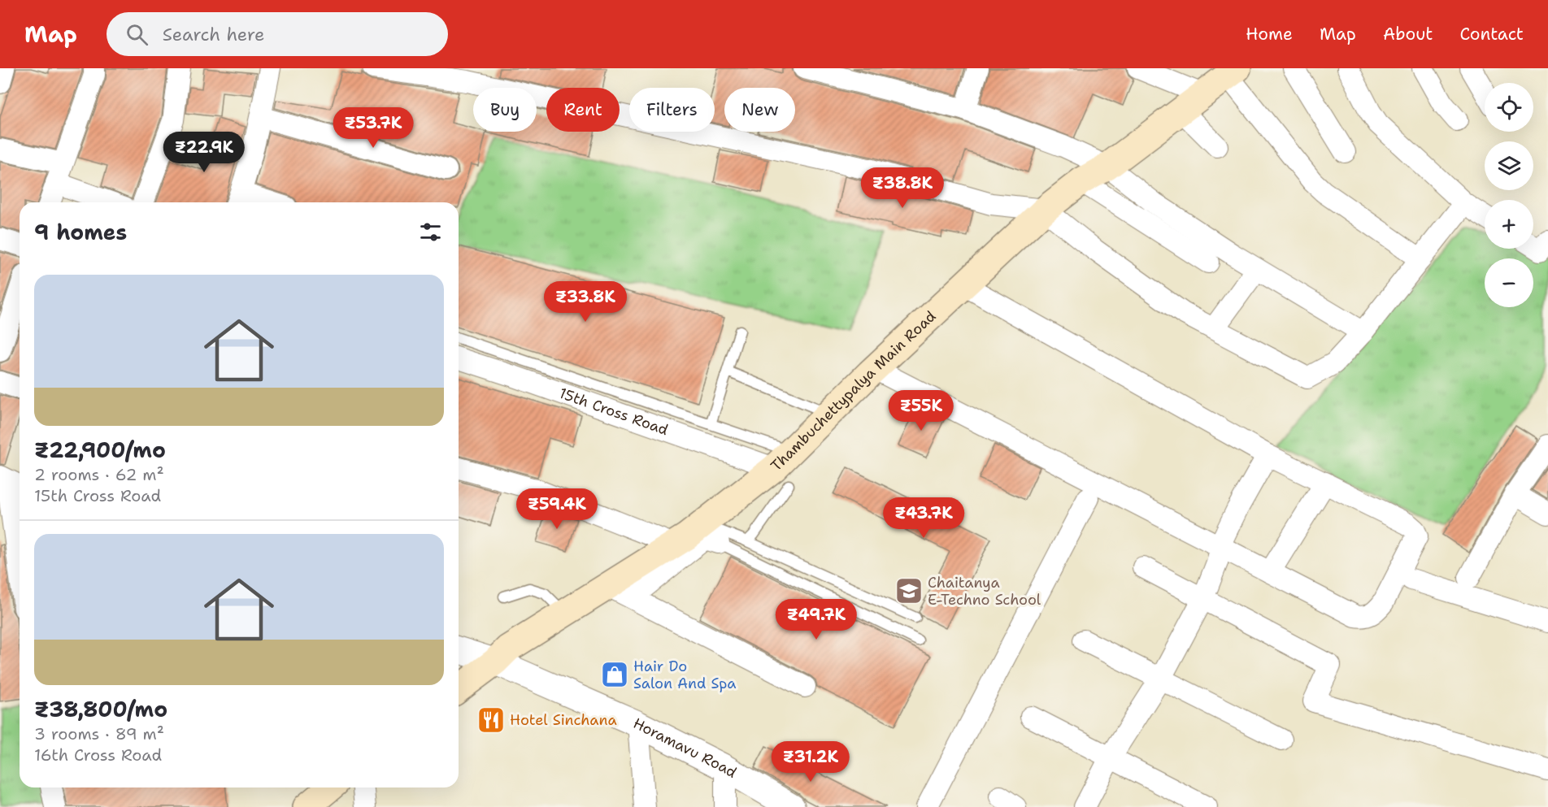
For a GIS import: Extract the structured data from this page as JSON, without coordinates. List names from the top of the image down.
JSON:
{
  "streets": {
    "main road": ["Thambuchettypalya Main Road"],
    "street": ["15th Cross Road", "Horamavu Road"]
  },
  "crossings": [
    ["Thambuchettypalya Main Road", "15th Cross Road"],
    ["Thambuchettypalya Main Road", "Horamavu Road"]
  ],
  "places": {
    "school or university": ["Chaitanya E-Techno School"],
    "shop": ["Hair Do Salon And Spa"],
    "restaurant": ["Hotel Sinchana"]
  },
  "page": {
    "header": "Map",
    "search": "Search here",
    "nav": [
      "Home",
      "Map",
      "About",
      "Contact"
    ],
    "map_buttons": ["+", "−"],
    "chip": [
      "Buy",
      "Rent",
      "Filters",
      "New"
    ],
    "price": [
      "₹53.7K",
      "₹22.9K",
      "₹38.8K",
      "₹33.8K",
      "₹55K",
      "₹59.4K",
      "₹43.7K",
      "₹49.7K",
      "₹31.2K"
    ],
    "heading": "9 homes",
    "list": [
      {
        "name": "₹22,900/mo",
        "note": "2 rooms · 62 m² · 15th Cross Road"
      },
      {
        "name": "₹38,800/mo",
        "note": "3 rooms · 89 m² · 16th Cross Road"
      }
    ]
  }
}
